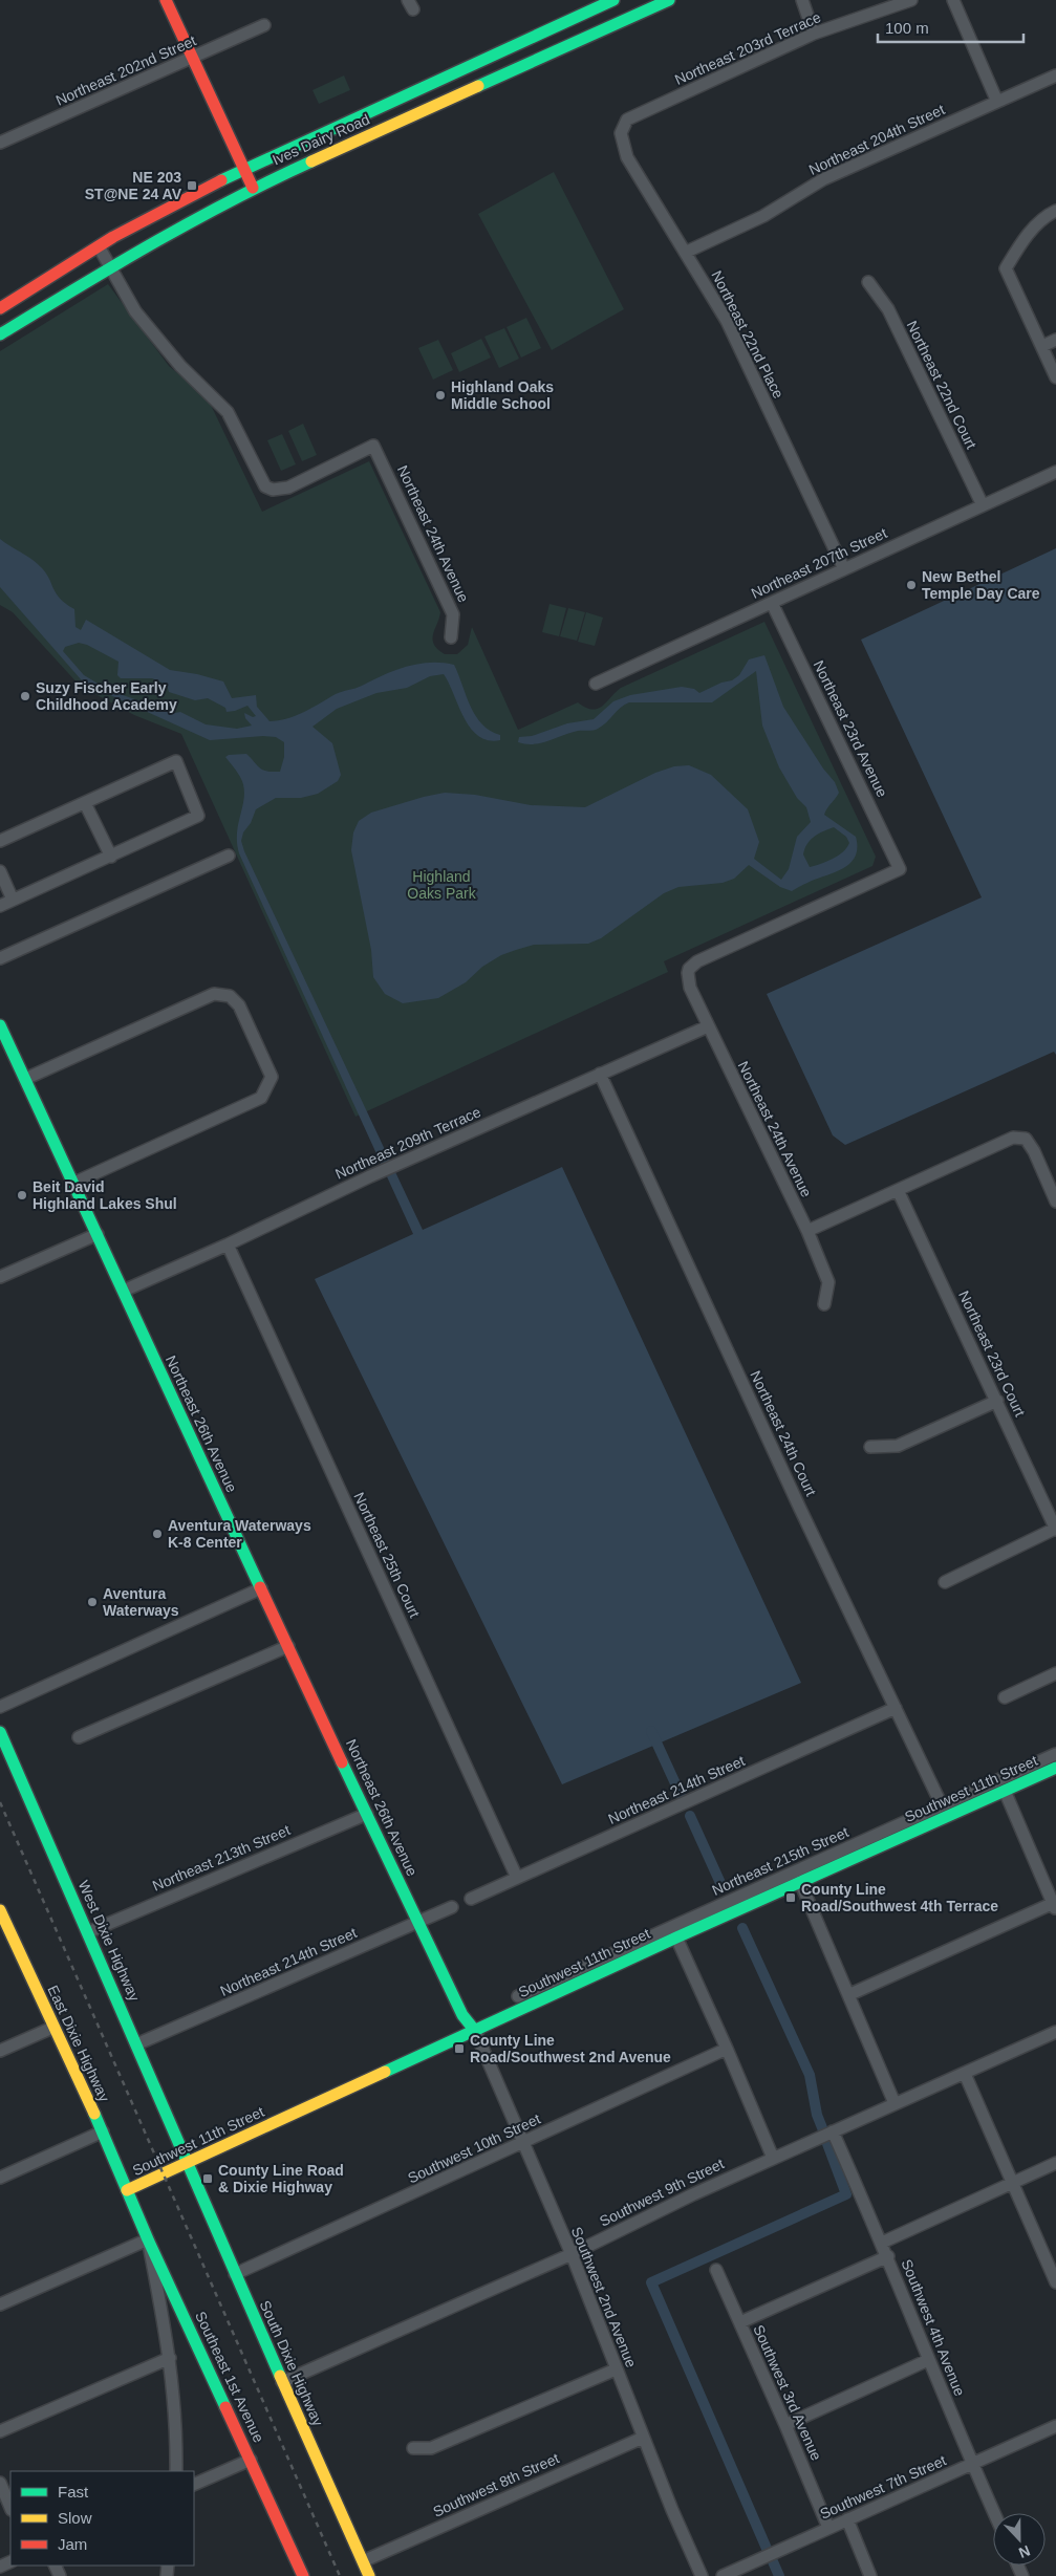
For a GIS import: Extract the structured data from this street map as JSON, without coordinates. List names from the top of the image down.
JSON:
{
  "streets": {
    "main road": [
      "Ives Dairy Road",
      "Northeast 26th Avenue",
      "Southwest 11th Street",
      "West Dixie Highway",
      "East Dixie Highway",
      "South Dixie Highway",
      "Southeast 1st Avenue"
    ],
    "street": [
      "Northeast 203rd Terrace",
      "Northeast 202nd Street",
      "Northeast 204th Street",
      "Northeast 22nd Place",
      "Northeast 22nd Court",
      "Northeast 24th Avenue",
      "Northeast 207th Street",
      "Northeast 23rd Avenue",
      "Northeast 209th Terrace",
      "Northeast 23rd Court",
      "Northeast 24th Court",
      "Northeast 25th Court",
      "Northeast 214th Street",
      "Northeast 213th Street",
      "Northeast 215th Street",
      "Southwest 10th Street",
      "Southwest 9th Street",
      "Southwest 2nd Avenue",
      "Southwest 4th Avenue",
      "Southwest 3rd Avenue",
      "Southwest 8th Street",
      "Southwest 7th Street"
    ]
  },
  "crossings": [
    ["Northeast 203rd Terrace", "Northeast 22nd Place"],
    ["Ives Dairy Road", "Northeast 24th Avenue"],
    ["Northeast 204th Street", "Northeast 22nd Place"],
    ["Northeast 22nd Place", "Northeast 207th Street"],
    ["Northeast 22nd Court", "Northeast 207th Street"],
    ["Northeast 24th Avenue", "Northeast 23rd Avenue"],
    ["Northeast 24th Avenue", "Northeast 209th Terrace"],
    ["Northeast 207th Street", "Northeast 23rd Avenue"],
    ["Northeast 209th Terrace", "Northeast 26th Avenue"],
    ["Northeast 209th Terrace", "Northeast 24th Court"],
    ["Northeast 209th Terrace", "Northeast 25th Court"],
    ["Northeast 26th Avenue", "Southwest 11th Street"],
    ["Northeast 26th Avenue", "Northeast 214th Street"],
    ["Northeast 26th Avenue", "Northeast 213th Street"],
    ["Northeast 26th Avenue", "Southwest 2nd Avenue"],
    ["Northeast 24th Court", "Northeast 214th Street"],
    ["Northeast 24th Court", "Northeast 215th Street"],
    ["Northeast 25th Court", "Northeast 214th Street"],
    ["Southwest 11th Street", "West Dixie Highway"],
    ["Southwest 11th Street", "East Dixie Highway"],
    ["Southwest 11th Street", "Southwest 2nd Avenue"],
    ["Southwest 11th Street", "South Dixie Highway"],
    ["Southwest 11th Street", "Southeast 1st Avenue"],
    ["Northeast 214th Street", "West Dixie Highway"],
    ["Northeast 213th Street", "West Dixie Highway"],
    ["West Dixie Highway", "South Dixie Highway"],
    ["East Dixie Highway", "Southeast 1st Avenue"],
    ["Southwest 10th Street", "Southwest 2nd Avenue"],
    ["Southwest 10th Street", "South Dixie Highway"],
    ["Southwest 9th Street", "Southwest 2nd Avenue"],
    ["Southwest 9th Street", "Southwest 4th Avenue"],
    ["Southwest 9th Street", "South Dixie Highway"],
    ["Southwest 2nd Avenue", "Southwest 8th Street"],
    ["Southwest 4th Avenue", "Southwest 7th Street"],
    ["South Dixie Highway", "Southwest 8th Street"],
    ["Southwest 3rd Avenue", "Southwest 7th Street"]
  ],
  "parks": ["Highland Oaks Park"],
  "places": {
    "transit": [
      "NE 203 ST@NE 24 AV",
      "County Line Road/Southwest 4th Terrace",
      "County Line Road/Southwest 2nd Avenue",
      "County Line Road & Dixie Highway"
    ],
    "other": [
      "Highland Oaks Middle School",
      "New Bethel Temple Day Care",
      "Suzy Fischer Early Childhood Academy",
      "Beit David Highland Lakes Shul",
      "Aventura Waterways K-8 Center",
      "Aventura Waterways"
    ]
  },
  "legend": ["Fast", "Slow", "Jam"],
  "scale_bar": "100 m",
  "north": "bottom"
}
